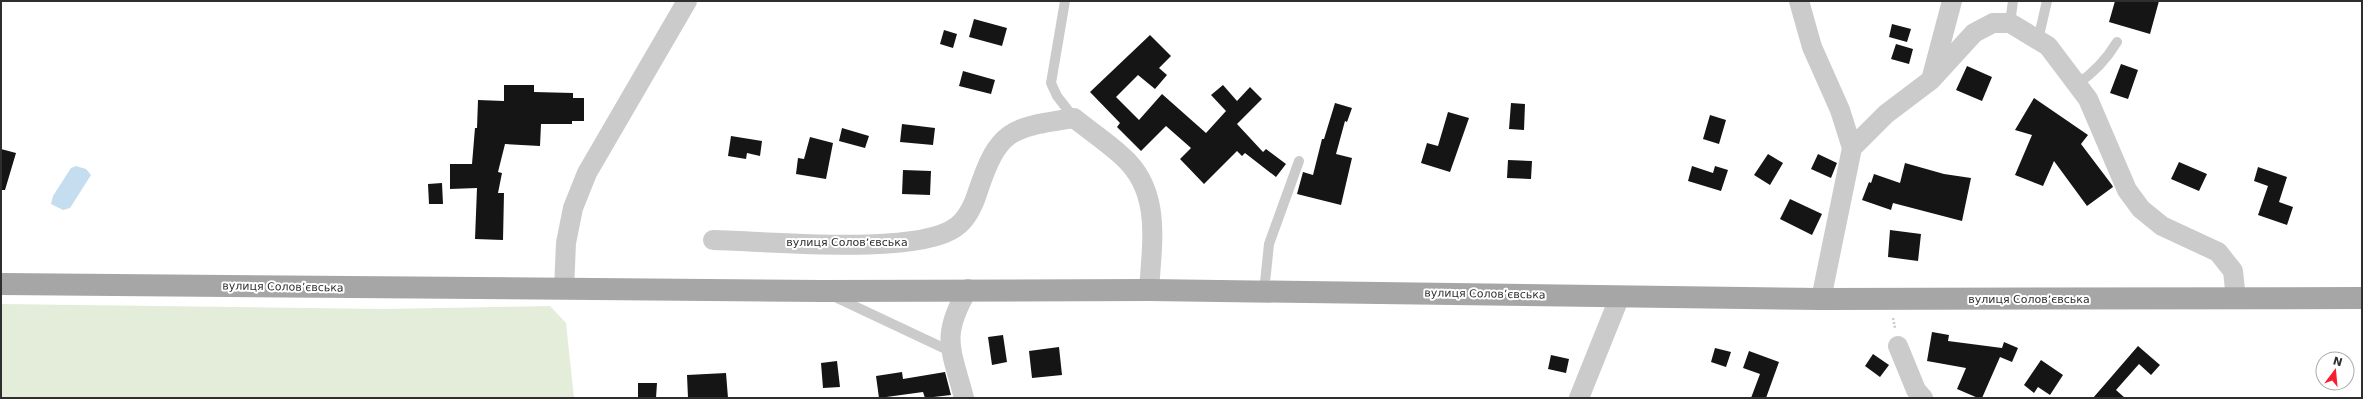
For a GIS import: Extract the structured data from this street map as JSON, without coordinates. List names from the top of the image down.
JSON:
{
  "streets": {
    "main road": ["вулиця Соловʼєвська"]
  },
  "north": "top"
}
